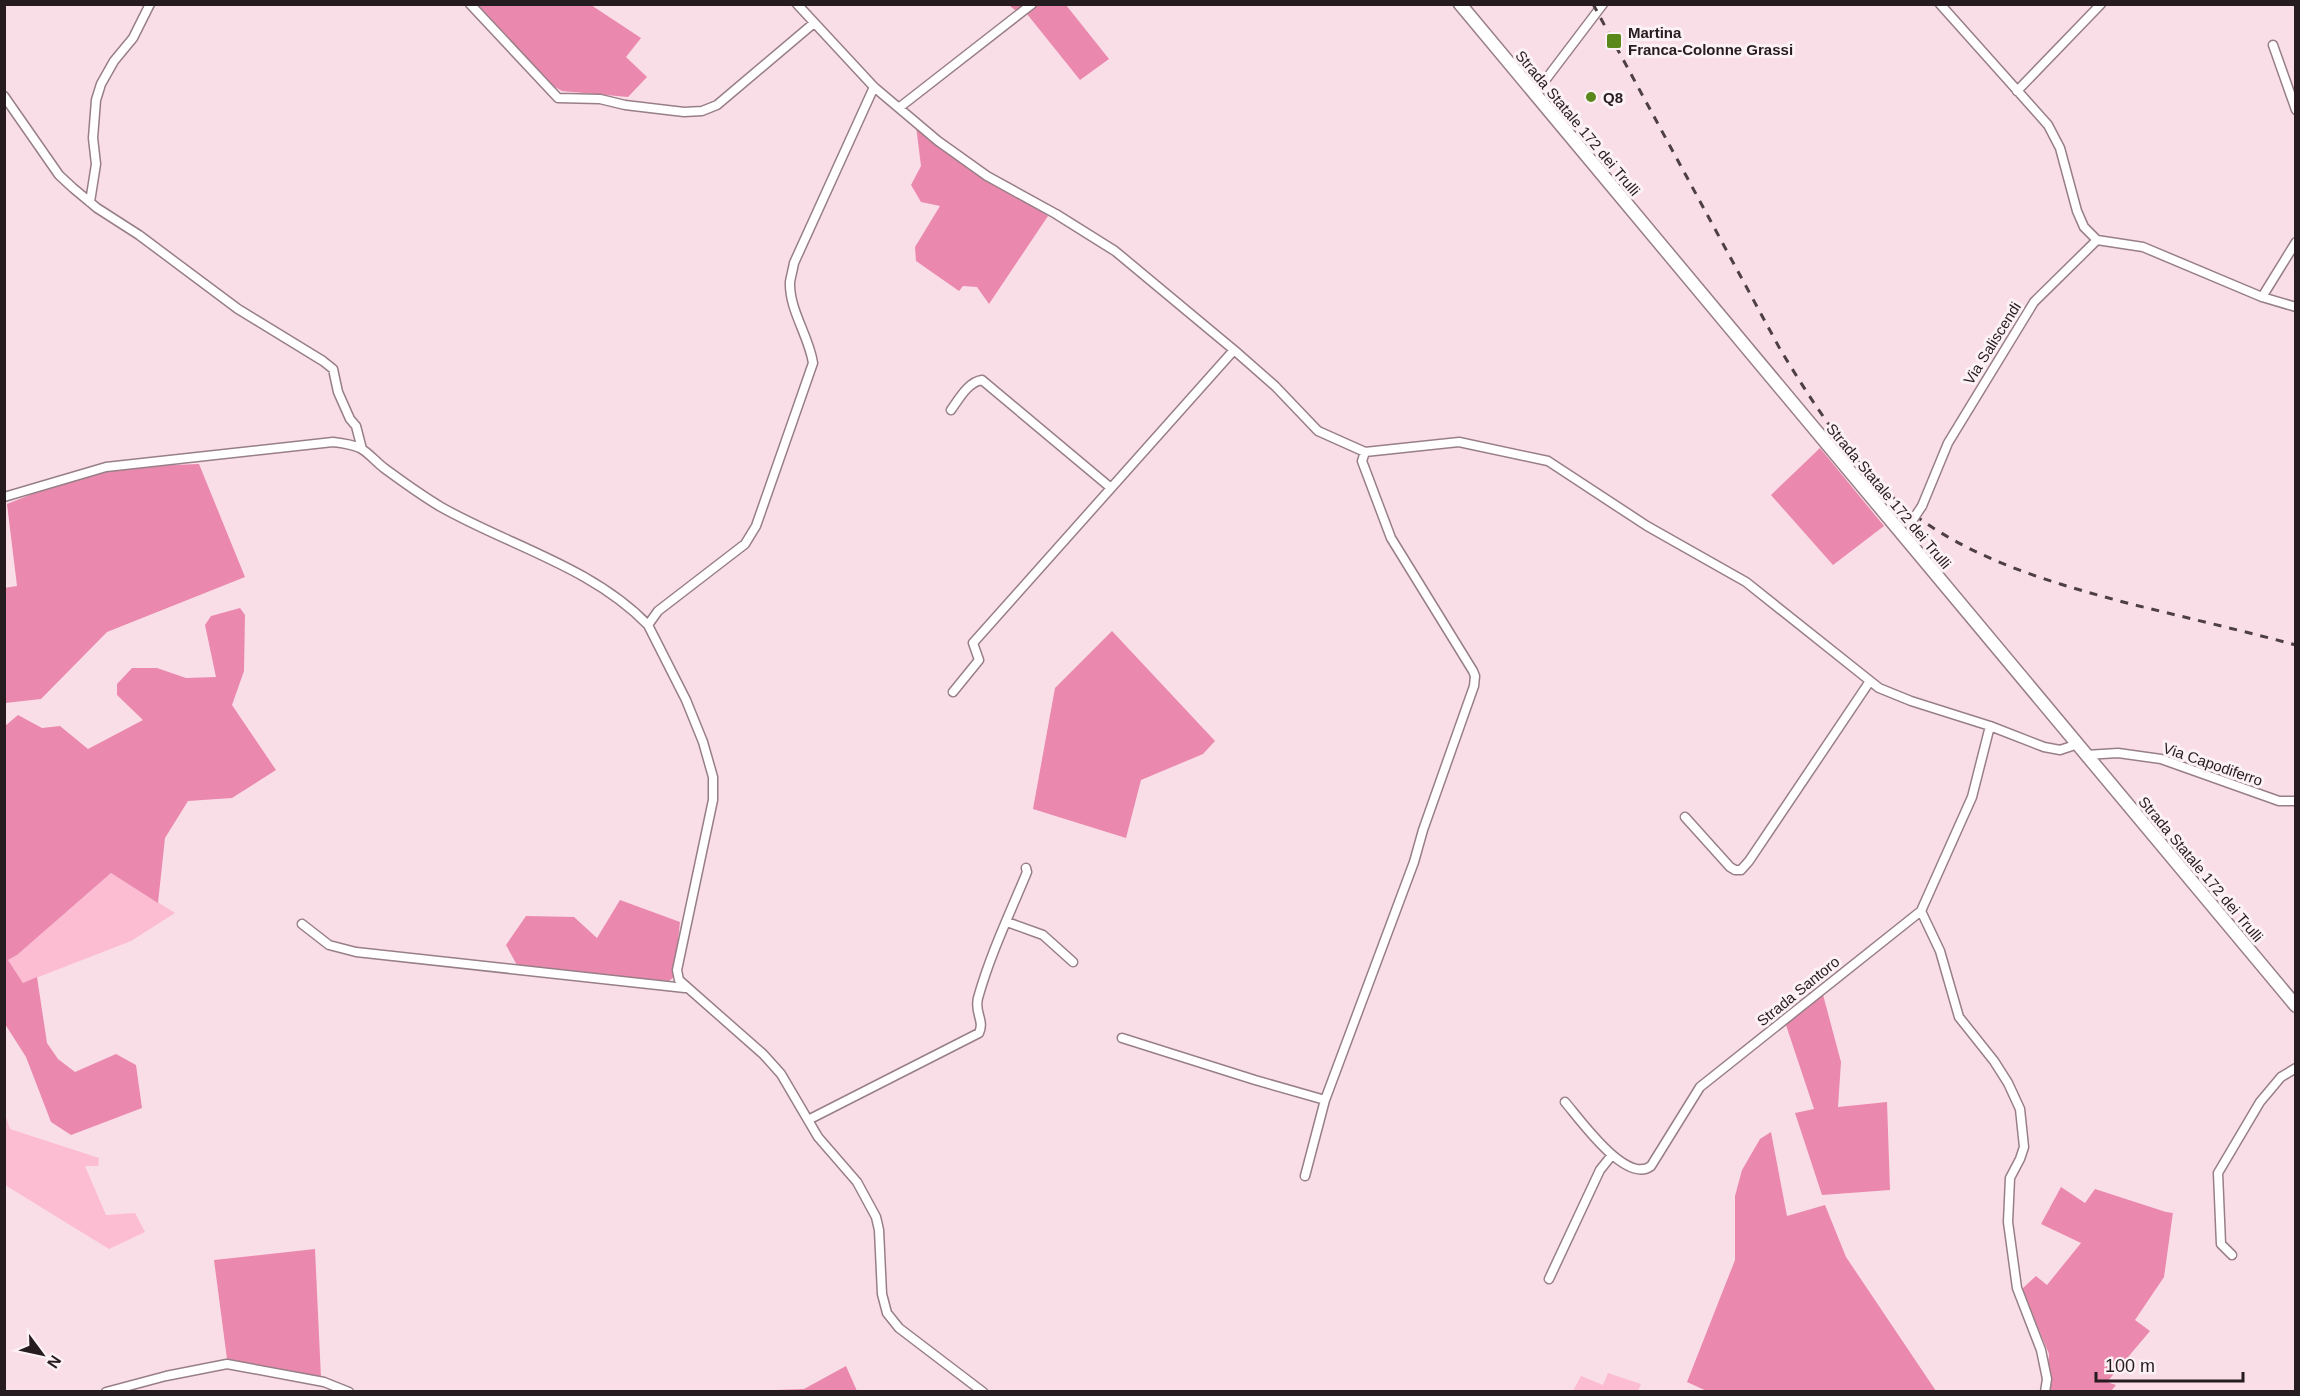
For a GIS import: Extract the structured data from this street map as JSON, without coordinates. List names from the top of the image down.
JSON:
{
  "streets": {
    "main road": ["Strada Statale 172 dei Trulli"],
    "street": ["Via Saliscendi", "Via Capodiferro", "Strada Santoro"]
  },
  "crossings": [
    ["Strada Statale 172 dei Trulli", "Via Saliscendi"],
    ["Strada Statale 172 dei Trulli", "Via Capodiferro"]
  ],
  "places": {
    "transit": ["Martina Franca-Colonne Grassi"],
    "other": ["Q8"]
  },
  "scale_bar": "100 m",
  "north": "bottom right"
}
